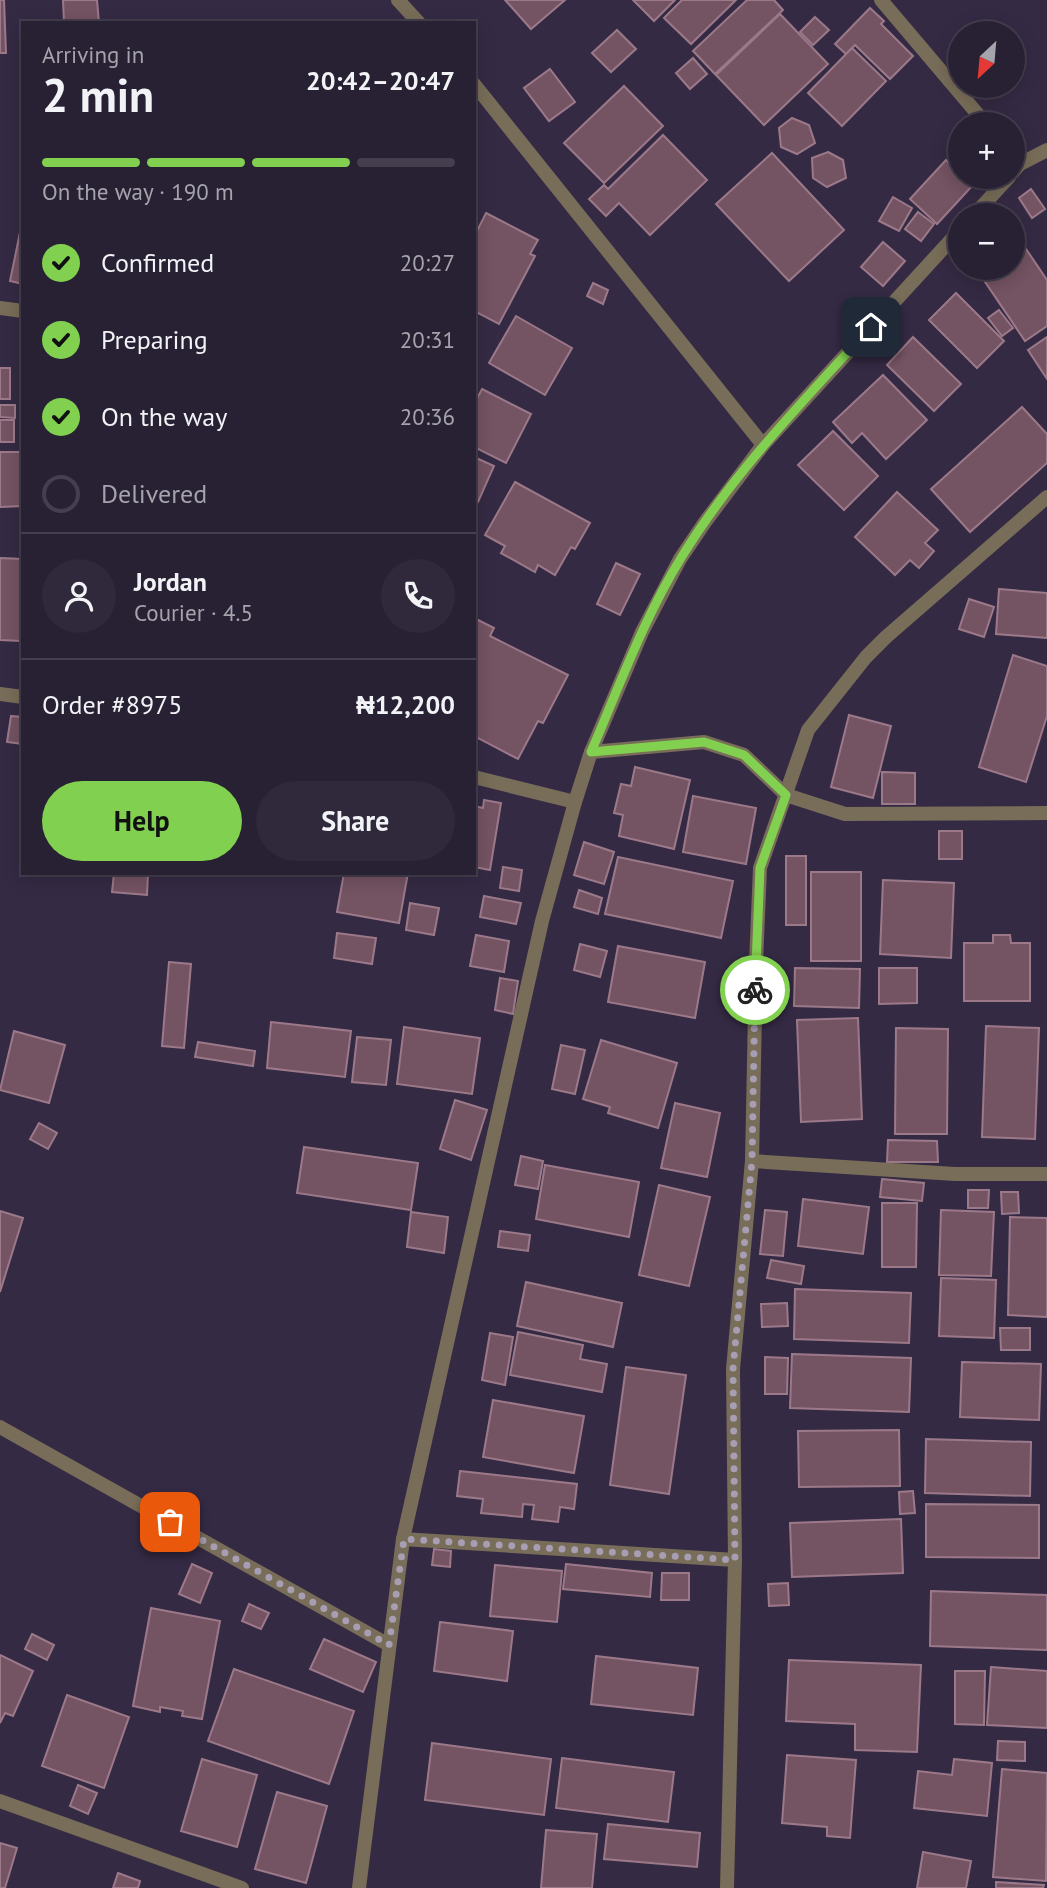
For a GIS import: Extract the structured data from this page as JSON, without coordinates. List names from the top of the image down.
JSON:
{
  "north": "bottom left",
  "page": {
    "map_buttons": ["+", "−"],
    "heading": ["2 min", "Arriving in", "20:42–20:47"],
    "panel": [
      "Jordan",
      "Courier · 4.5",
      "Order #8975",
      "₦12,200"
    ],
    "bar": "On the way · 190 m",
    "list": [
      ["Confirmed", "20:27"],
      ["Preparing", "20:31"],
      ["On the way", "20:36"],
      "Delivered"
    ],
    "buttons": ["Help", "Share"]
  }
}
